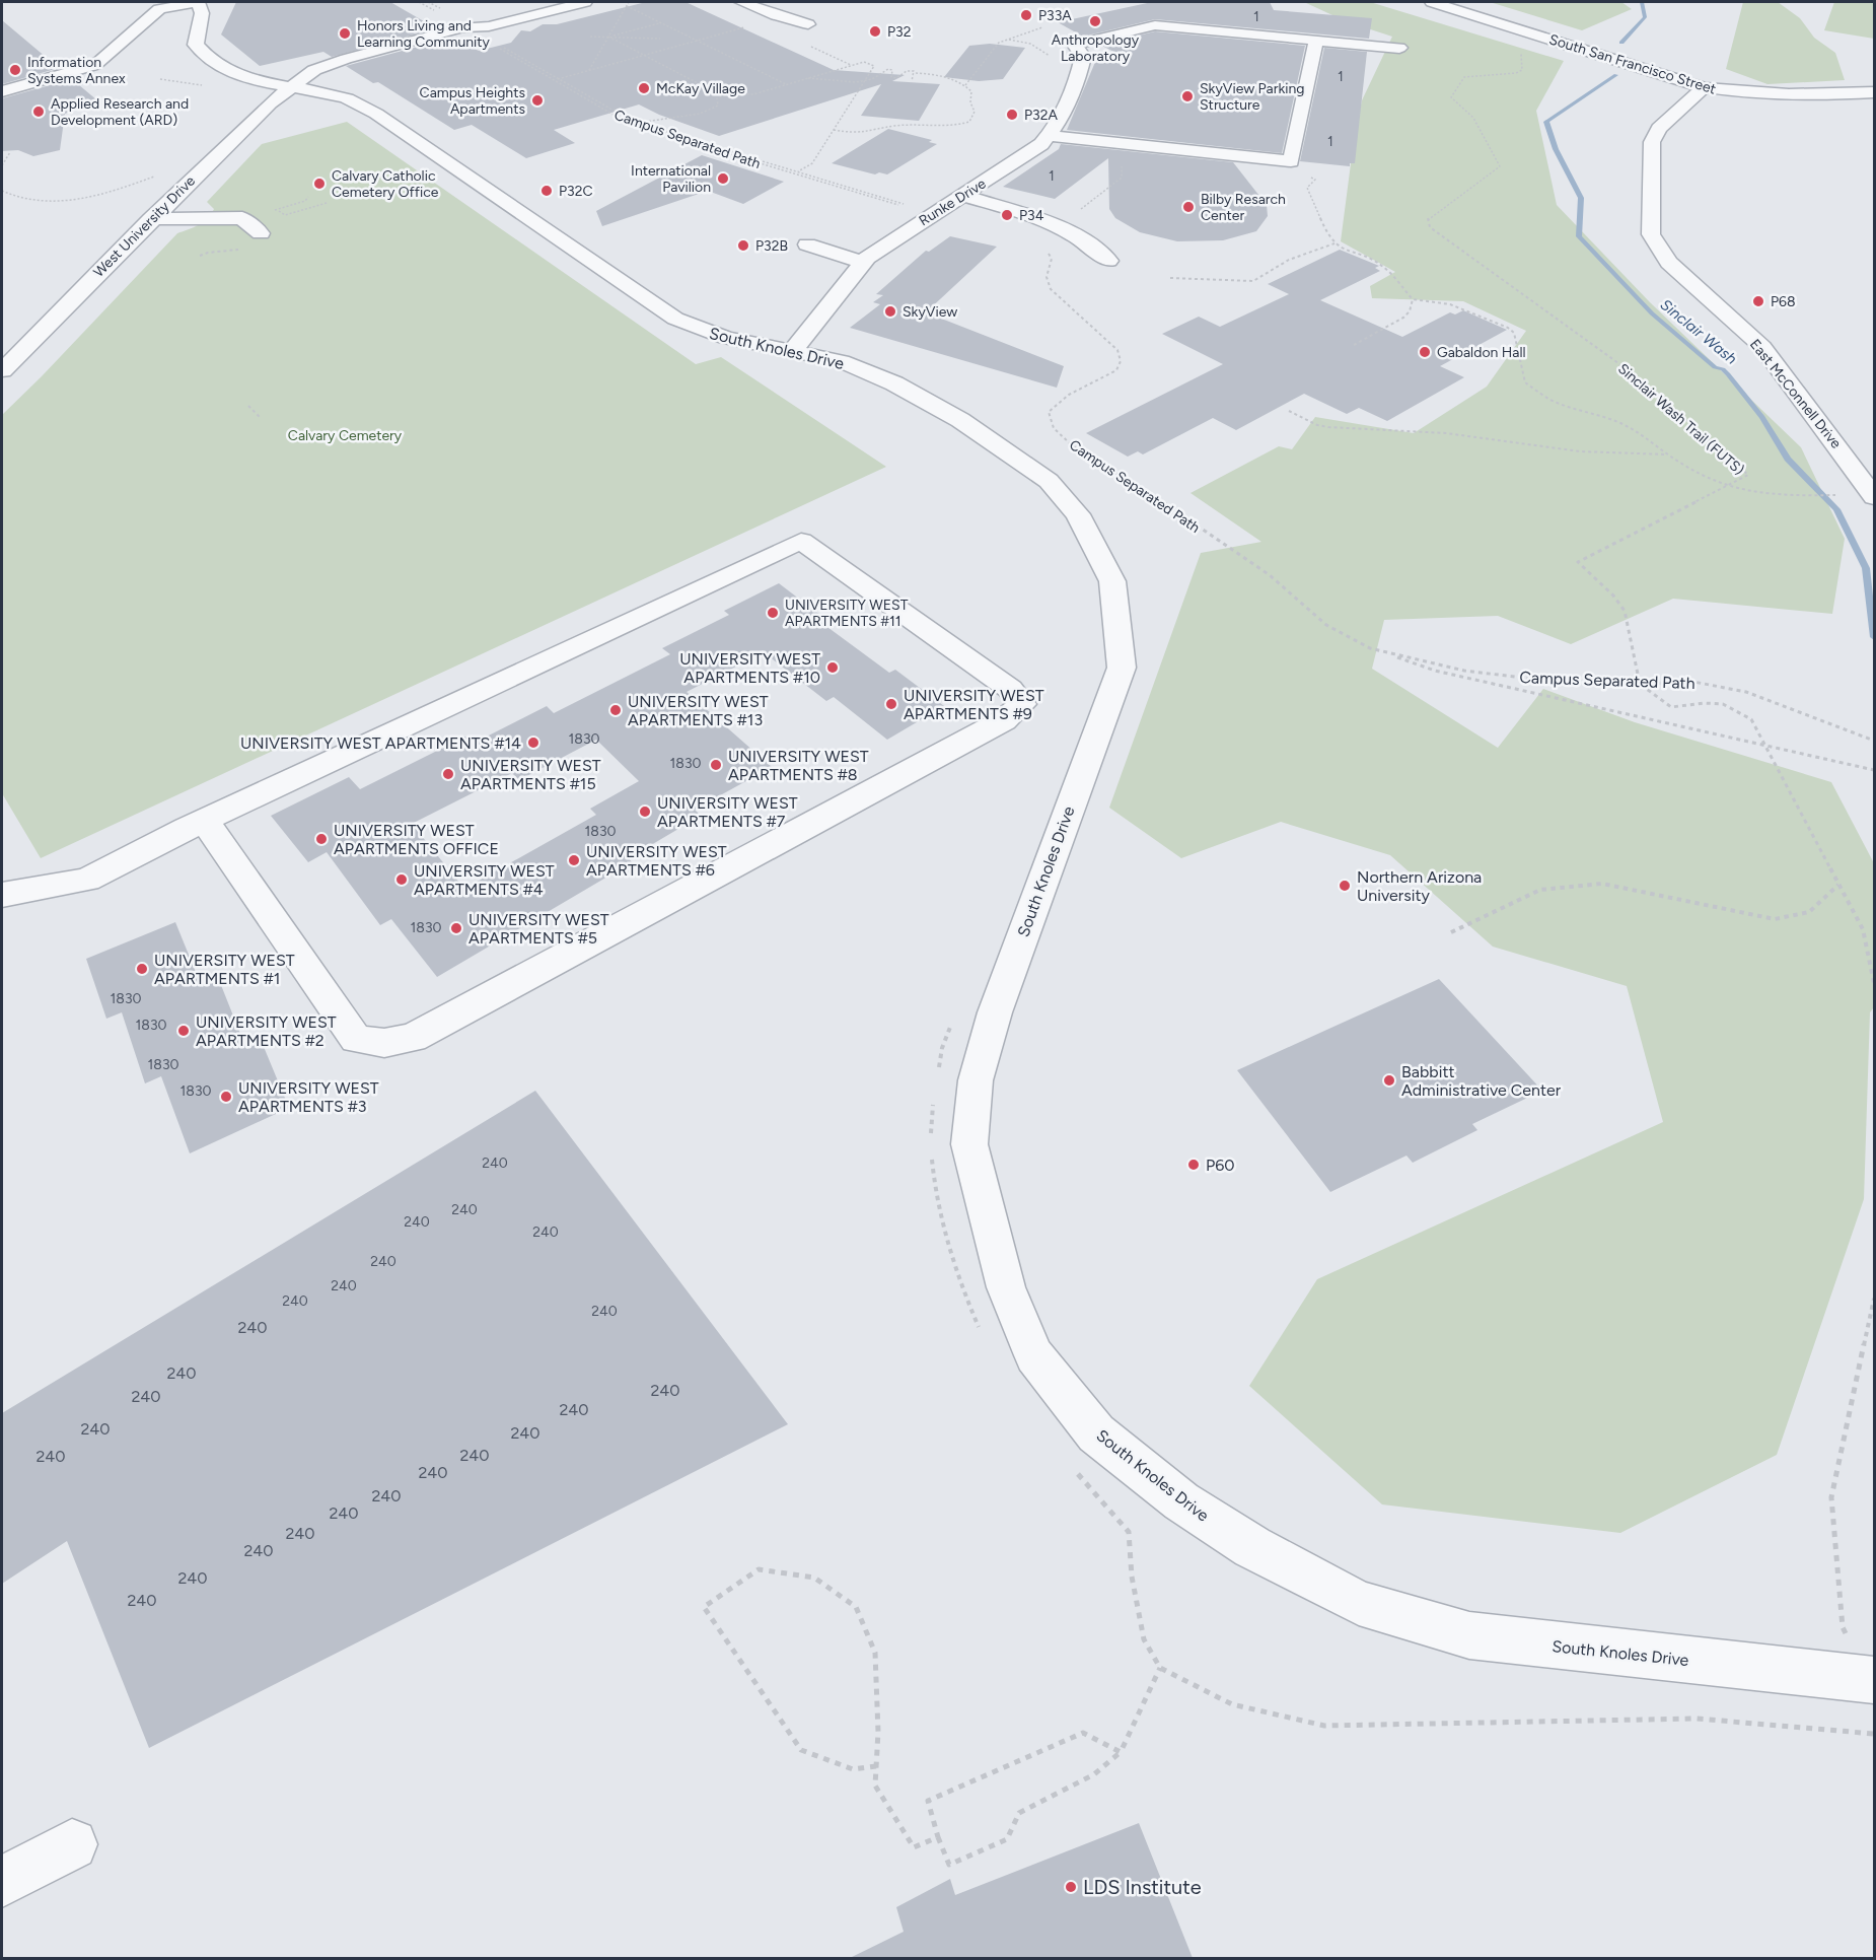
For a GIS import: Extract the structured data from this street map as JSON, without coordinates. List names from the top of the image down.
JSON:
{
  "streets": {
    "street": [
      "South San Francisco Street",
      "Runke Drive",
      "West University Drive",
      "South Knoles Drive",
      "East McConnell Drive"
    ],
    "path": ["Campus Separated Path", "Sinclair Wash Trail (FUTS)"]
  },
  "crossings": [
    ["South San Francisco Street", "East McConnell Drive"],
    ["South San Francisco Street", "Sinclair Wash Trail (FUTS)"],
    ["Campus Separated Path", "Sinclair Wash Trail (FUTS)"],
    ["Runke Drive", "South Knoles Drive"],
    ["West University Drive", "South Knoles Drive"]
  ],
  "water": ["Sinclair Wash"],
  "parks": ["Calvary Cemetery"],
  "places": [
    "P33A",
    "Anthropology Laboratory",
    "P32",
    "Honors Living and Learning Community",
    "Information Systems Annex",
    "McKay Village",
    "SkyView Parking Structure",
    "Campus Heights Apartments",
    "Applied Research and Development (ARD)",
    "P32A",
    "International Pavilion",
    "Calvary Catholic Cemetery Office",
    "P32C",
    "Bilby Resarch Center",
    "P34",
    "P32B",
    "P68",
    "SkyView",
    "Gabaldon Hall",
    "UNIVERSITY WEST APARTMENTS #11",
    "UNIVERSITY WEST APARTMENTS #10",
    "UNIVERSITY WEST APARTMENTS #9",
    "UNIVERSITY WEST APARTMENTS #13",
    "UNIVERSITY WEST APARTMENTS #14",
    "UNIVERSITY WEST APARTMENTS #8",
    "UNIVERSITY WEST APARTMENTS #15",
    "UNIVERSITY WEST APARTMENTS #7",
    "UNIVERSITY WEST APARTMENTS OFFICE",
    "UNIVERSITY WEST APARTMENTS #6",
    "UNIVERSITY WEST APARTMENTS #4",
    "Northern Arizona University",
    "UNIVERSITY WEST APARTMENTS #5",
    "UNIVERSITY WEST APARTMENTS #1",
    "UNIVERSITY WEST APARTMENTS #2",
    "Babbitt Administrative Center",
    "UNIVERSITY WEST APARTMENTS #3",
    "P60",
    "LDS Institute"
  ],
  "house_numbers": [
    "1",
    "1",
    "1",
    "1",
    "1830",
    "1830",
    "1830",
    "1830",
    "1830",
    "1830",
    "1830",
    "1830",
    "240",
    "240",
    "240",
    "240",
    "240",
    "240",
    "240",
    "240",
    "240",
    "240",
    "240",
    "240",
    "240",
    "240",
    "240",
    "240",
    "240",
    "240",
    "240",
    "240",
    "240",
    "240",
    "240",
    "240"
  ]
}
